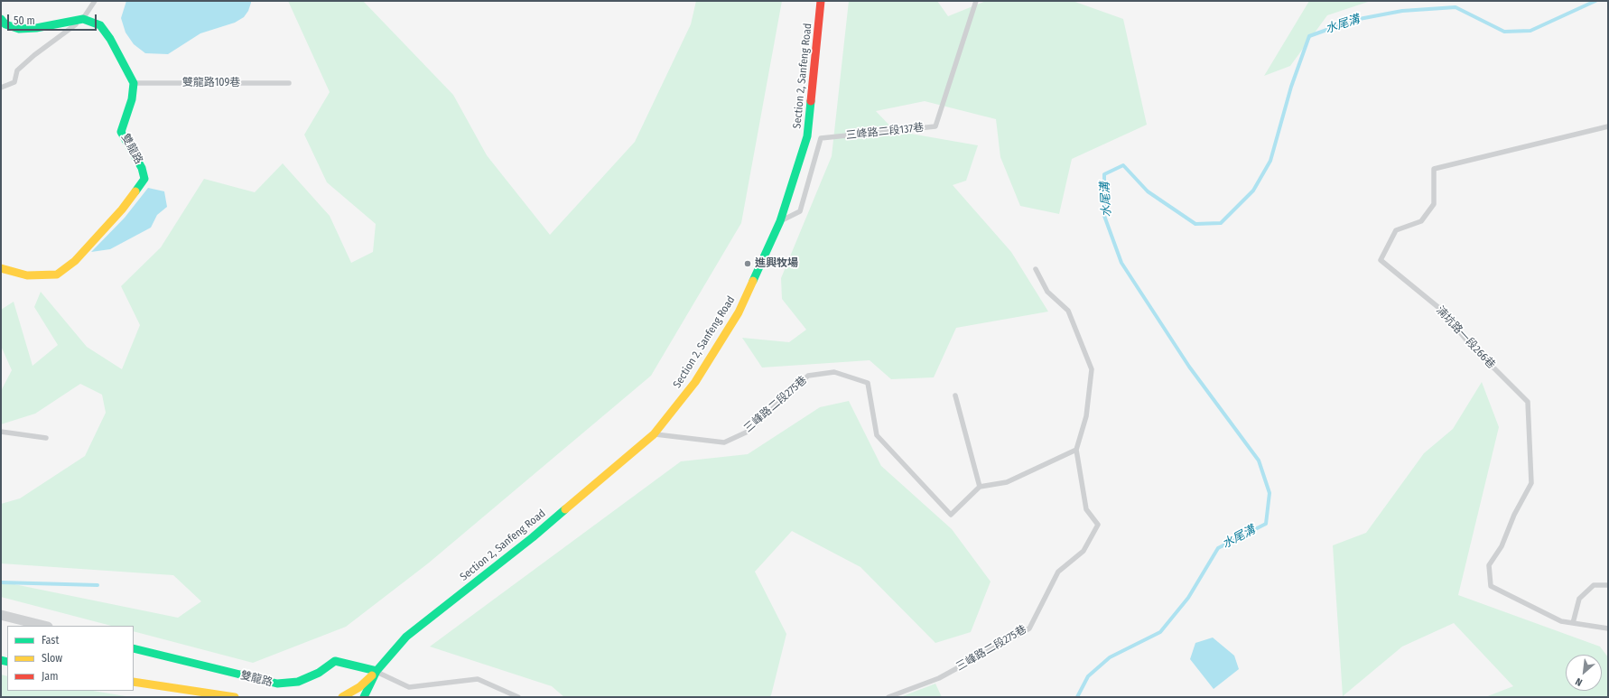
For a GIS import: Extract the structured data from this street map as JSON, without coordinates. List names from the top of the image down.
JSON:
{
  "streets": {
    "street": ["Section 2, Sanfeng Road", "雙龍路"],
    "lane": [
      "雙龍路109巷",
      "三峰路二段137巷",
      "湳坑路一段266巷",
      "三峰路二段275巷"
    ]
  },
  "crossings": [
    ["Section 2, Sanfeng Road", "三峰路二段137巷"],
    ["Section 2, Sanfeng Road", "雙龍路"],
    ["Section 2, Sanfeng Road", "三峰路二段275巷"],
    ["雙龍路109巷", "雙龍路"]
  ],
  "water": ["水尾溝"],
  "places": ["進興牧場"],
  "legend": ["Fast", "Slow", "Jam"],
  "scale_bar": "50 m",
  "north": "bottom left"
}
